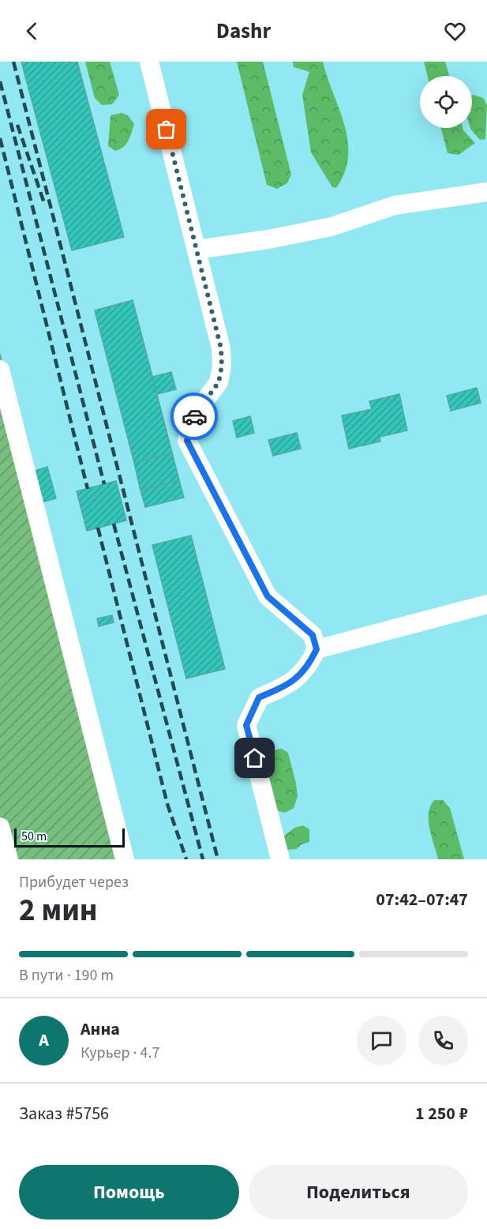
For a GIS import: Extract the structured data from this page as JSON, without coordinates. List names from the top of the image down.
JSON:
{
  "scale_bar": "50 m",
  "page": {
    "header": "Dashr",
    "scale": "50 m",
    "heading": ["2 мин", "Прибудет через", "07:42–07:47"],
    "panel": [
      "Анна",
      "Курьер · 4.7",
      "Заказ #5756",
      "1 250 ₽"
    ],
    "bar": "В пути · 190 m",
    "round": "А",
    "buttons": ["Помощь", "Поделиться"]
  }
}
